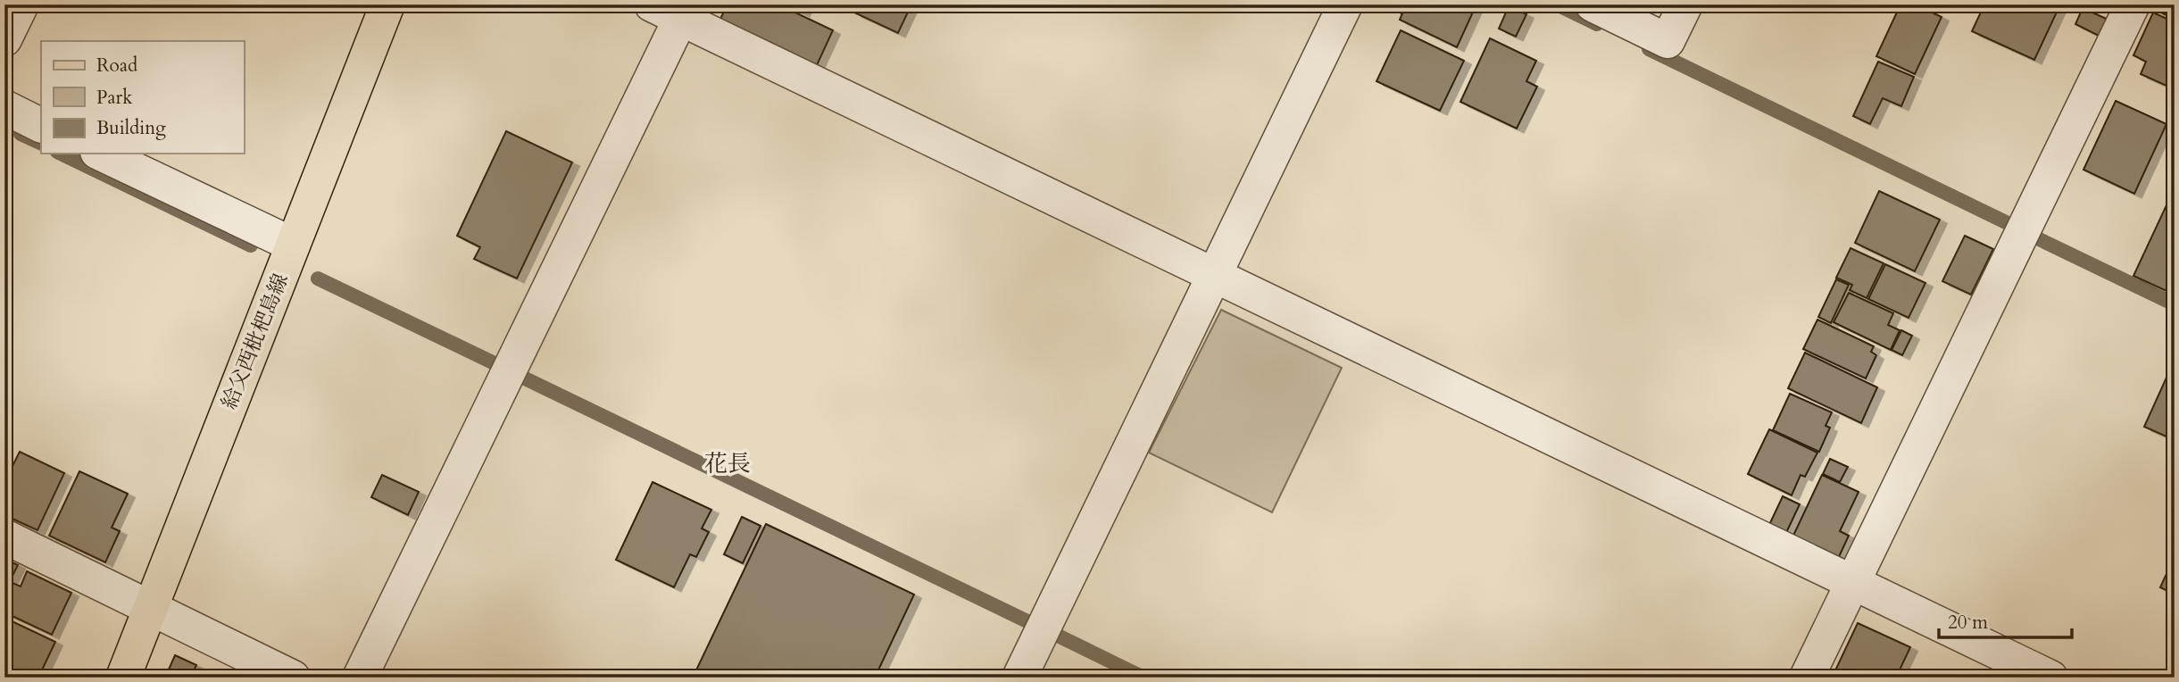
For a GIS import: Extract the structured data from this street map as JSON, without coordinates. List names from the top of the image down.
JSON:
{
  "streets": {
    "main road": ["給父西枇杷島線"]
  },
  "districts": ["花長"],
  "legend": ["Road", "Park", "Building"],
  "scale_bar": "20 m"
}
